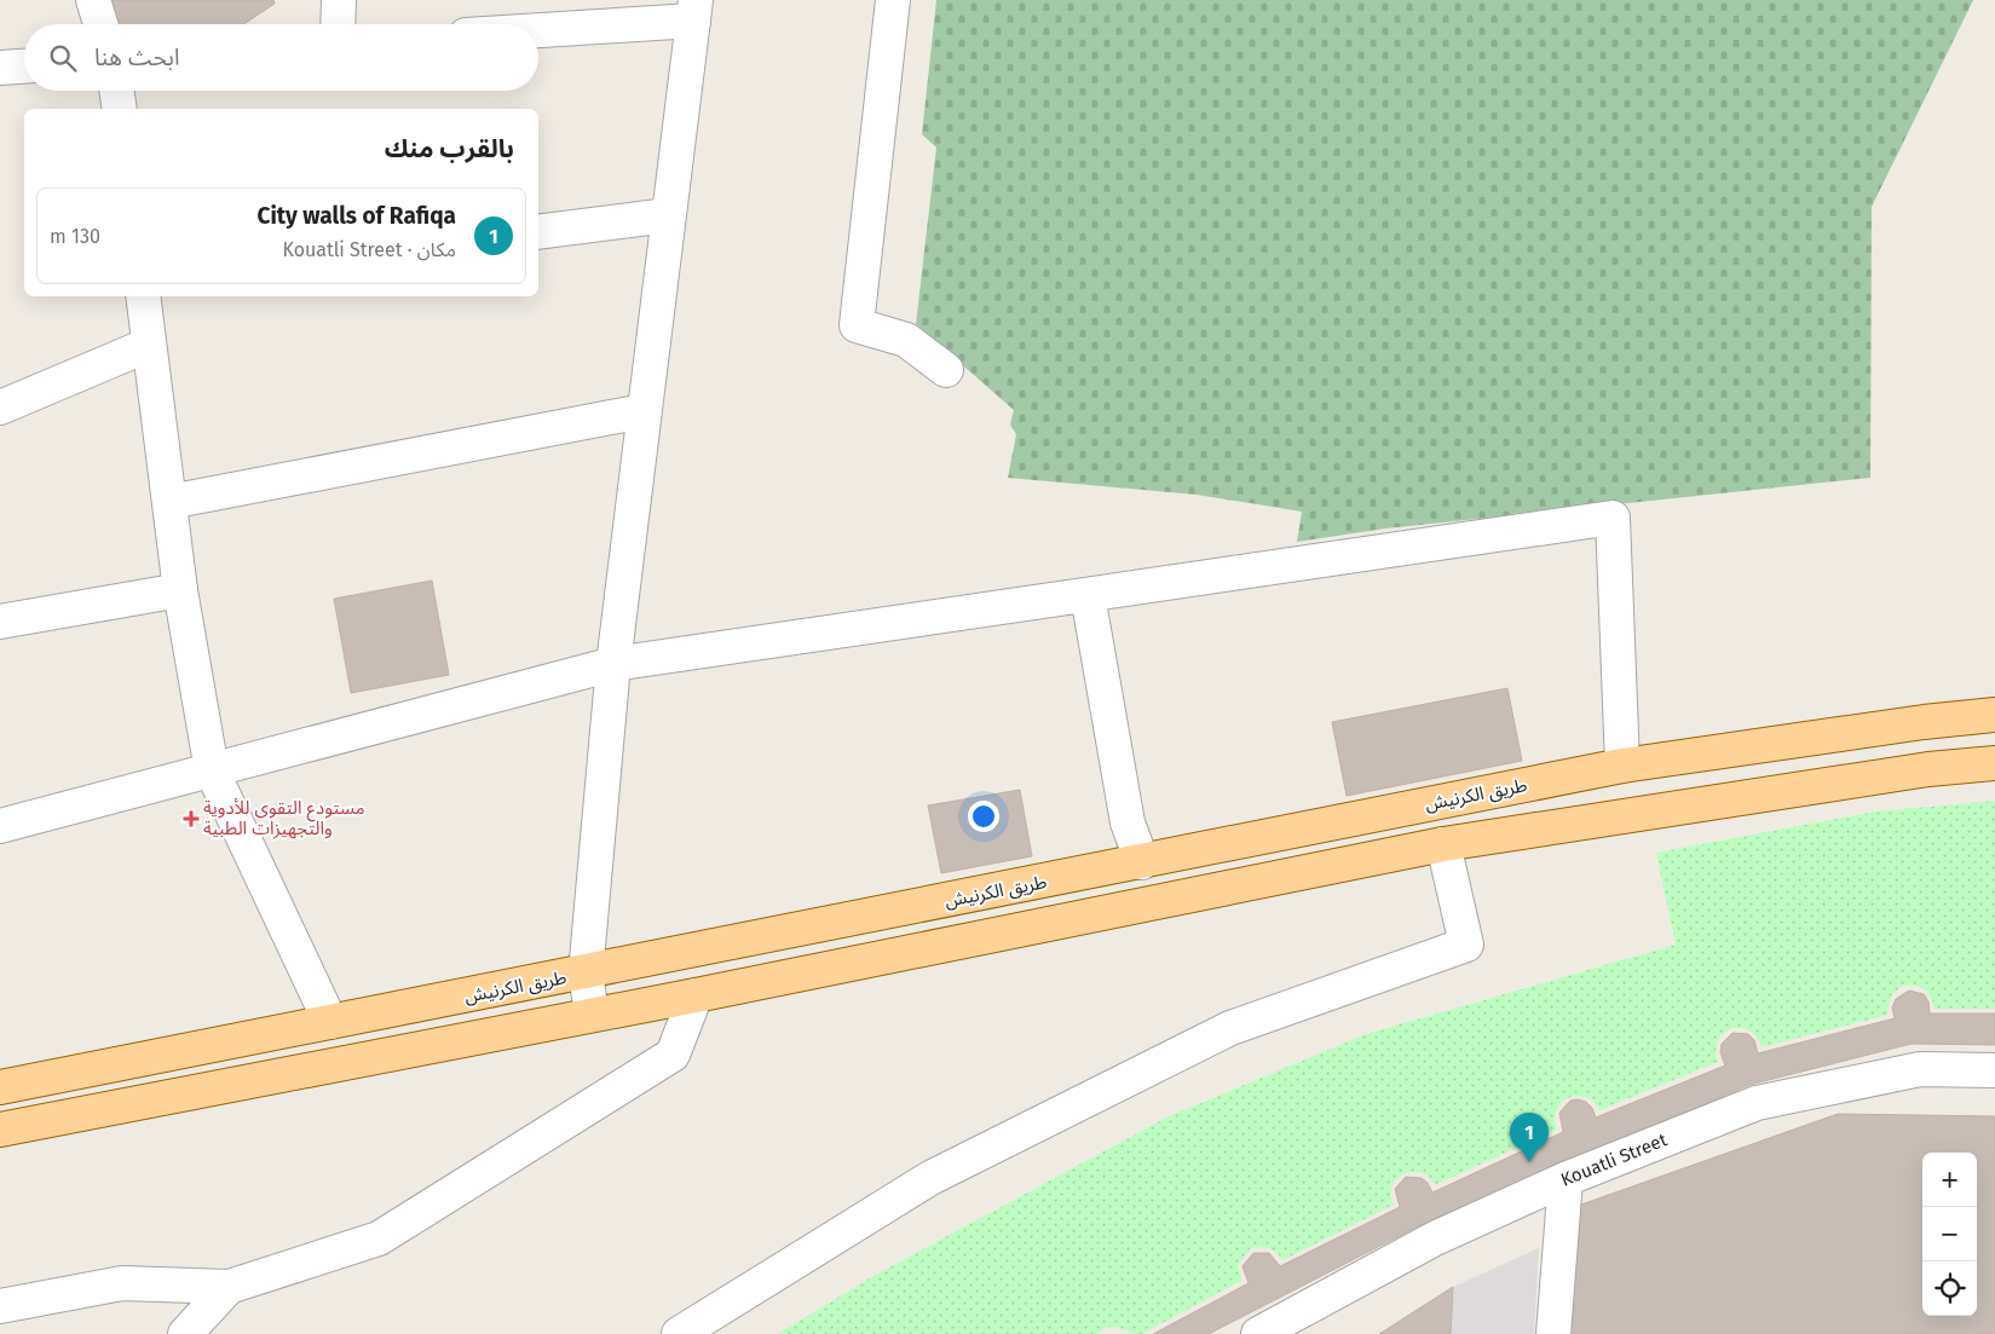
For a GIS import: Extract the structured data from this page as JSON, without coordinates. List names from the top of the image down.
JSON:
{
  "streets": {
    "main road": ["طريق الكرنيش"],
    "street": ["Kouatli Street"]
  },
  "places": {
    "health": ["مستودع التقوى للأدوية والتجهيزات الطبية"]
  },
  "page": {
    "search": "ابحث هنا",
    "heading": "بالقرب منك",
    "list": [
      {
        "mark": "1",
        "name": "City walls of Rafiqa",
        "note": "مكان · Kouatli Street",
        "value": "130 m"
      }
    ],
    "pins": "1",
    "map_buttons": ["+", "−"]
  }
}
